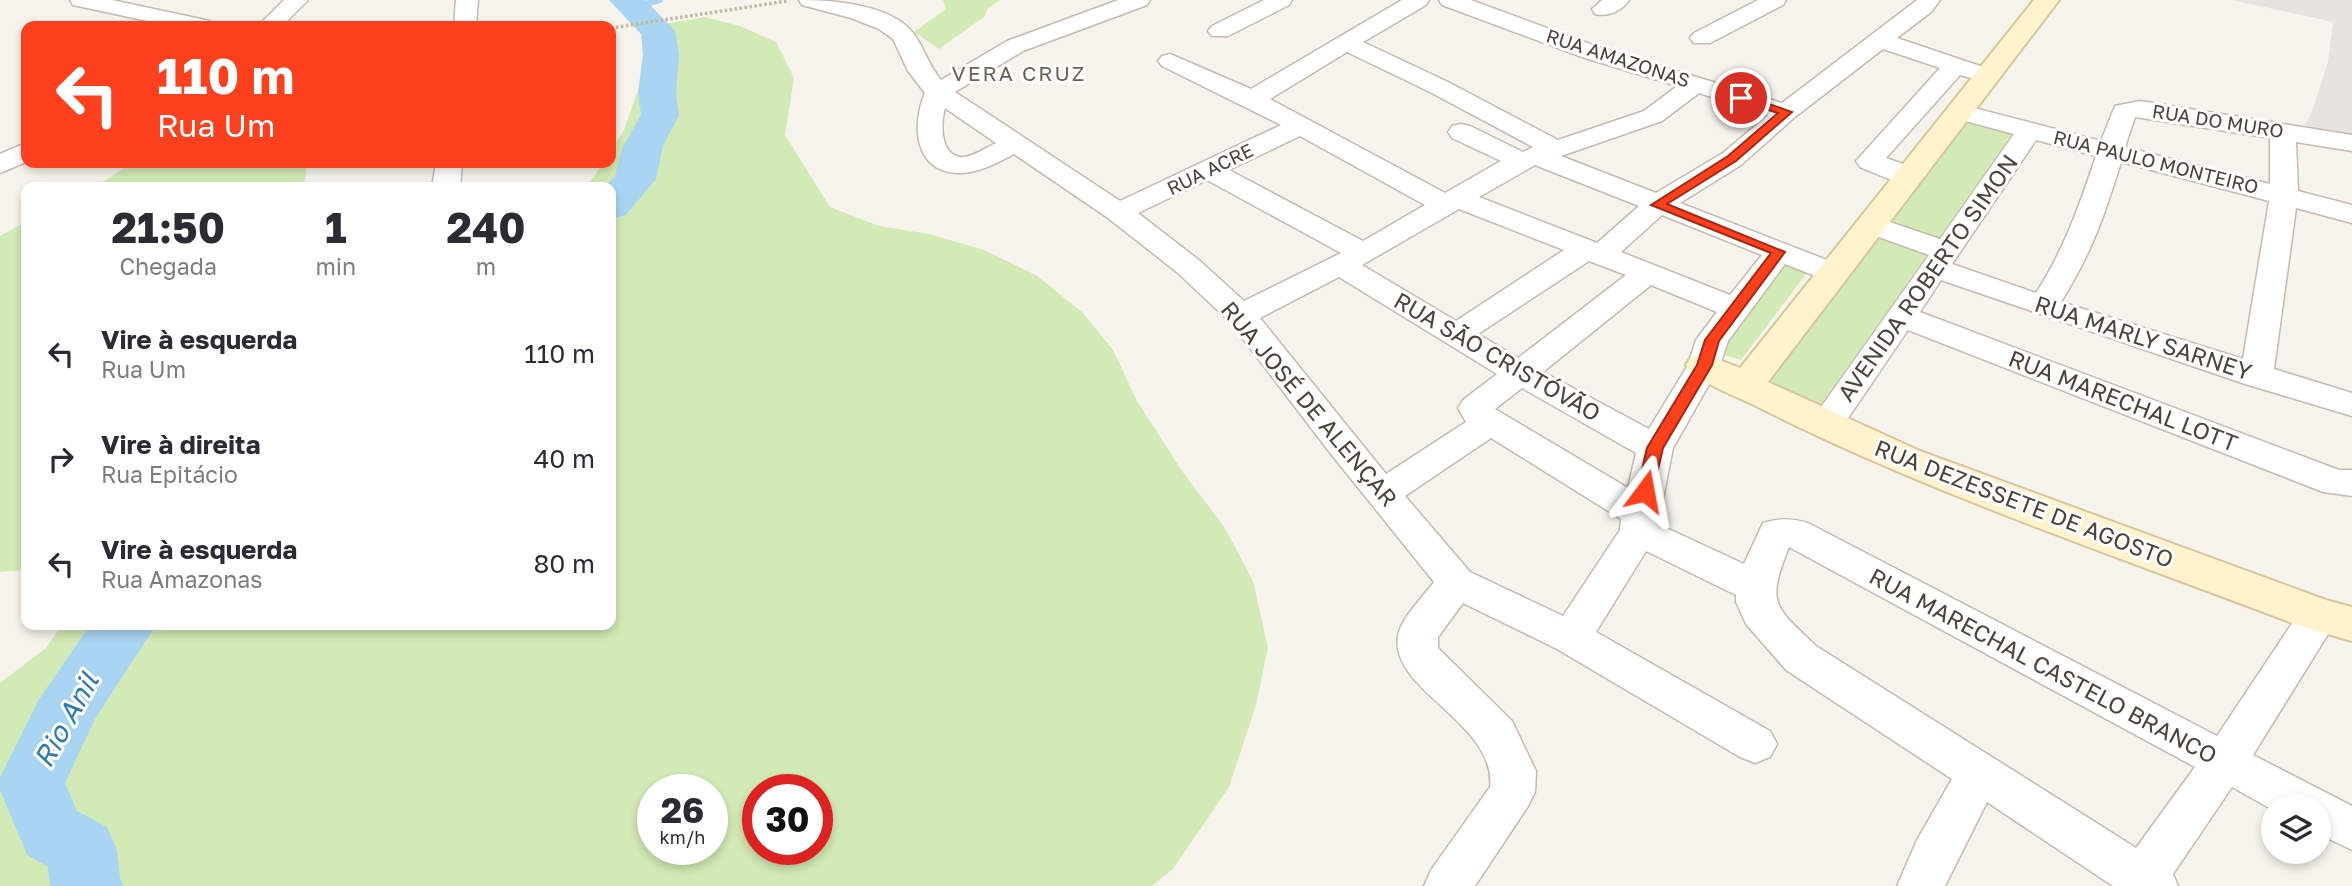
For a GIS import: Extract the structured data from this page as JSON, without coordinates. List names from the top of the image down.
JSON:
{
  "streets": {
    "street": [
      "RUA AMAZONAS",
      "RUA DO MURO",
      "RUA PAULO MONTEIRO",
      "RUA ACRE",
      "AVENIDA ROBERTO SIMON",
      "RUA MARLY SARNEY",
      "RUA SÃO CRISTÓVÃO",
      "RUA MARECHAL LOTT",
      "RUA JOSÉ DE ALENÇAR",
      "RUA DEZESSETE DE AGOSTO",
      "RUA MARECHAL CASTELO BRANCO"
    ]
  },
  "crossings": [
    ["RUA DO MURO", "RUA PAULO MONTEIRO"],
    ["RUA PAULO MONTEIRO", "AVENIDA ROBERTO SIMON"],
    ["RUA ACRE", "RUA SÃO CRISTÓVÃO"],
    ["RUA ACRE", "RUA JOSÉ DE ALENÇAR"],
    ["AVENIDA ROBERTO SIMON", "RUA MARLY SARNEY"],
    ["AVENIDA ROBERTO SIMON", "RUA MARECHAL LOTT"],
    ["AVENIDA ROBERTO SIMON", "RUA DEZESSETE DE AGOSTO"]
  ],
  "districts": ["VERA CRUZ"],
  "water": ["Rio Anil"],
  "page": {
    "turn": ["110 m", "Rua Um"],
    "eta": [
      "21:50",
      "Chegada",
      "1",
      "min",
      "240",
      "m"
    ],
    "list": [
      {
        "name": "Vire à esquerda",
        "note": "Rua Um",
        "value": "110 m"
      },
      {
        "name": "Vire à direita",
        "note": "Rua Epitácio",
        "value": "40 m"
      },
      {
        "name": "Vire à esquerda",
        "note": "Rua Amazonas",
        "value": "80 m"
      }
    ],
    "speed": "26 km/h",
    "limit": "30"
  }
}
